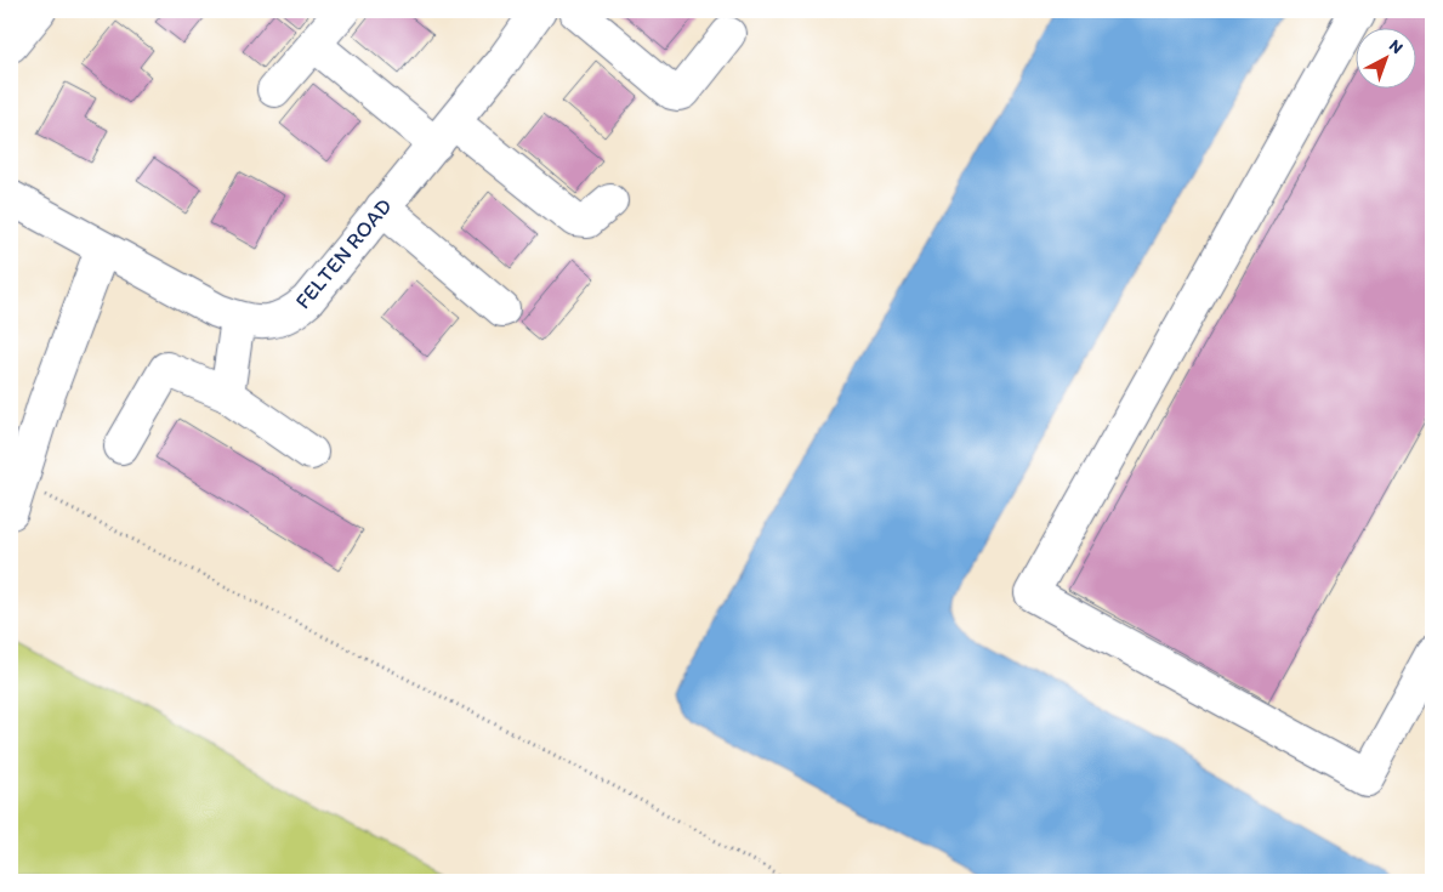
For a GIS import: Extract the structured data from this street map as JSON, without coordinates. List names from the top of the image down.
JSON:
{
  "streets": {
    "street": ["FELTEN ROAD"]
  },
  "north": "top right"
}
